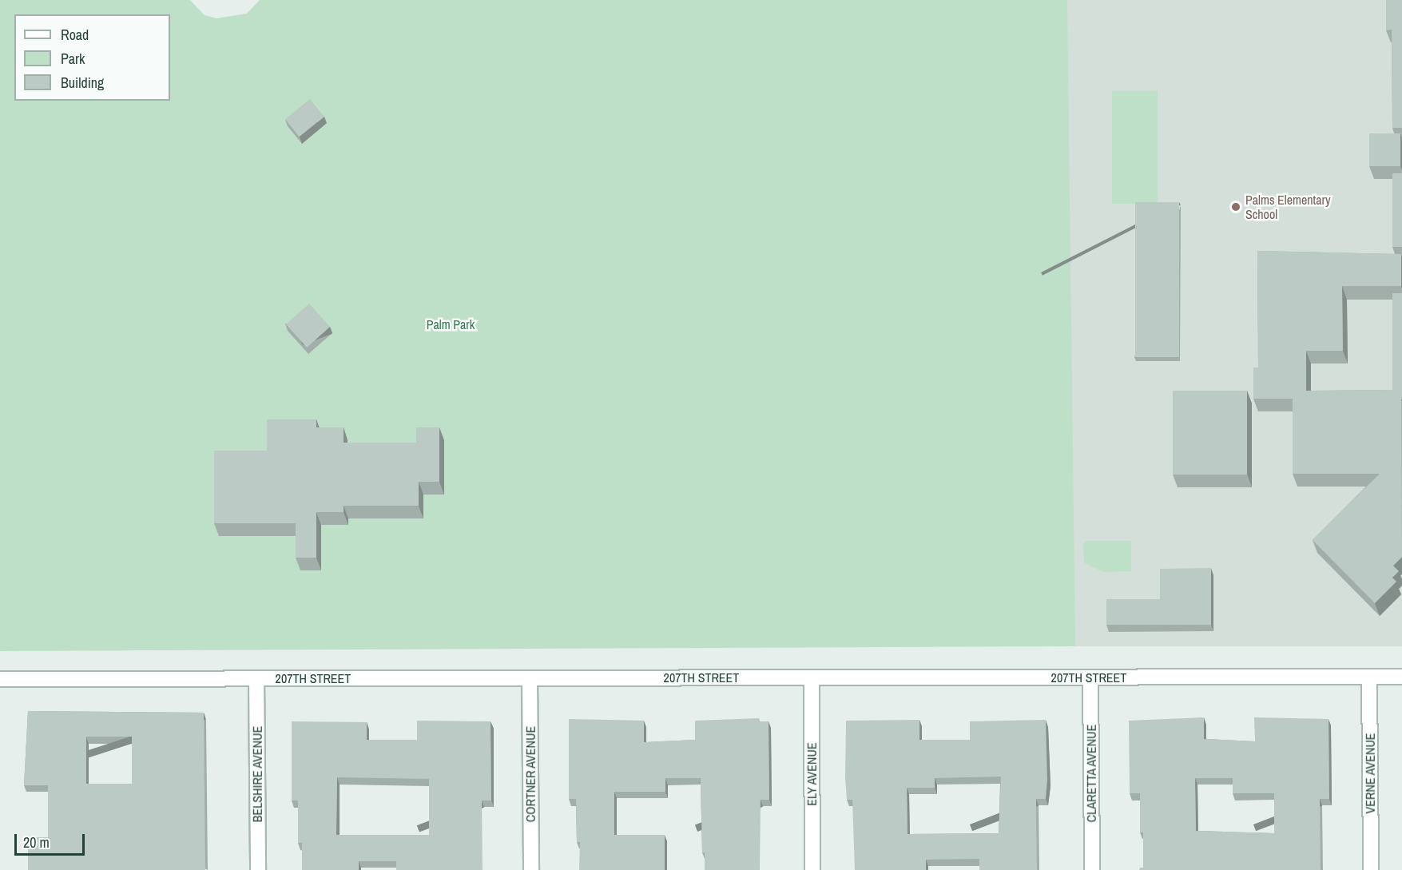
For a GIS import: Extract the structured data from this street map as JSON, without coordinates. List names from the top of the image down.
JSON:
{
  "streets": {
    "street": [
      "207TH STREET",
      "CLARETTA AVENUE",
      "VERNE AVENUE",
      "BELSHIRE AVENUE",
      "CORTNER AVENUE",
      "ELY AVENUE"
    ]
  },
  "crossings": [
    ["207TH STREET", "CLARETTA AVENUE"],
    ["207TH STREET", "VERNE AVENUE"],
    ["207TH STREET", "BELSHIRE AVENUE"],
    ["207TH STREET", "CORTNER AVENUE"],
    ["207TH STREET", "ELY AVENUE"]
  ],
  "parks": ["Palm Park"],
  "places": ["Palms Elementary School"],
  "legend": ["Road", "Park", "Building"],
  "scale_bar": "20 m"
}
